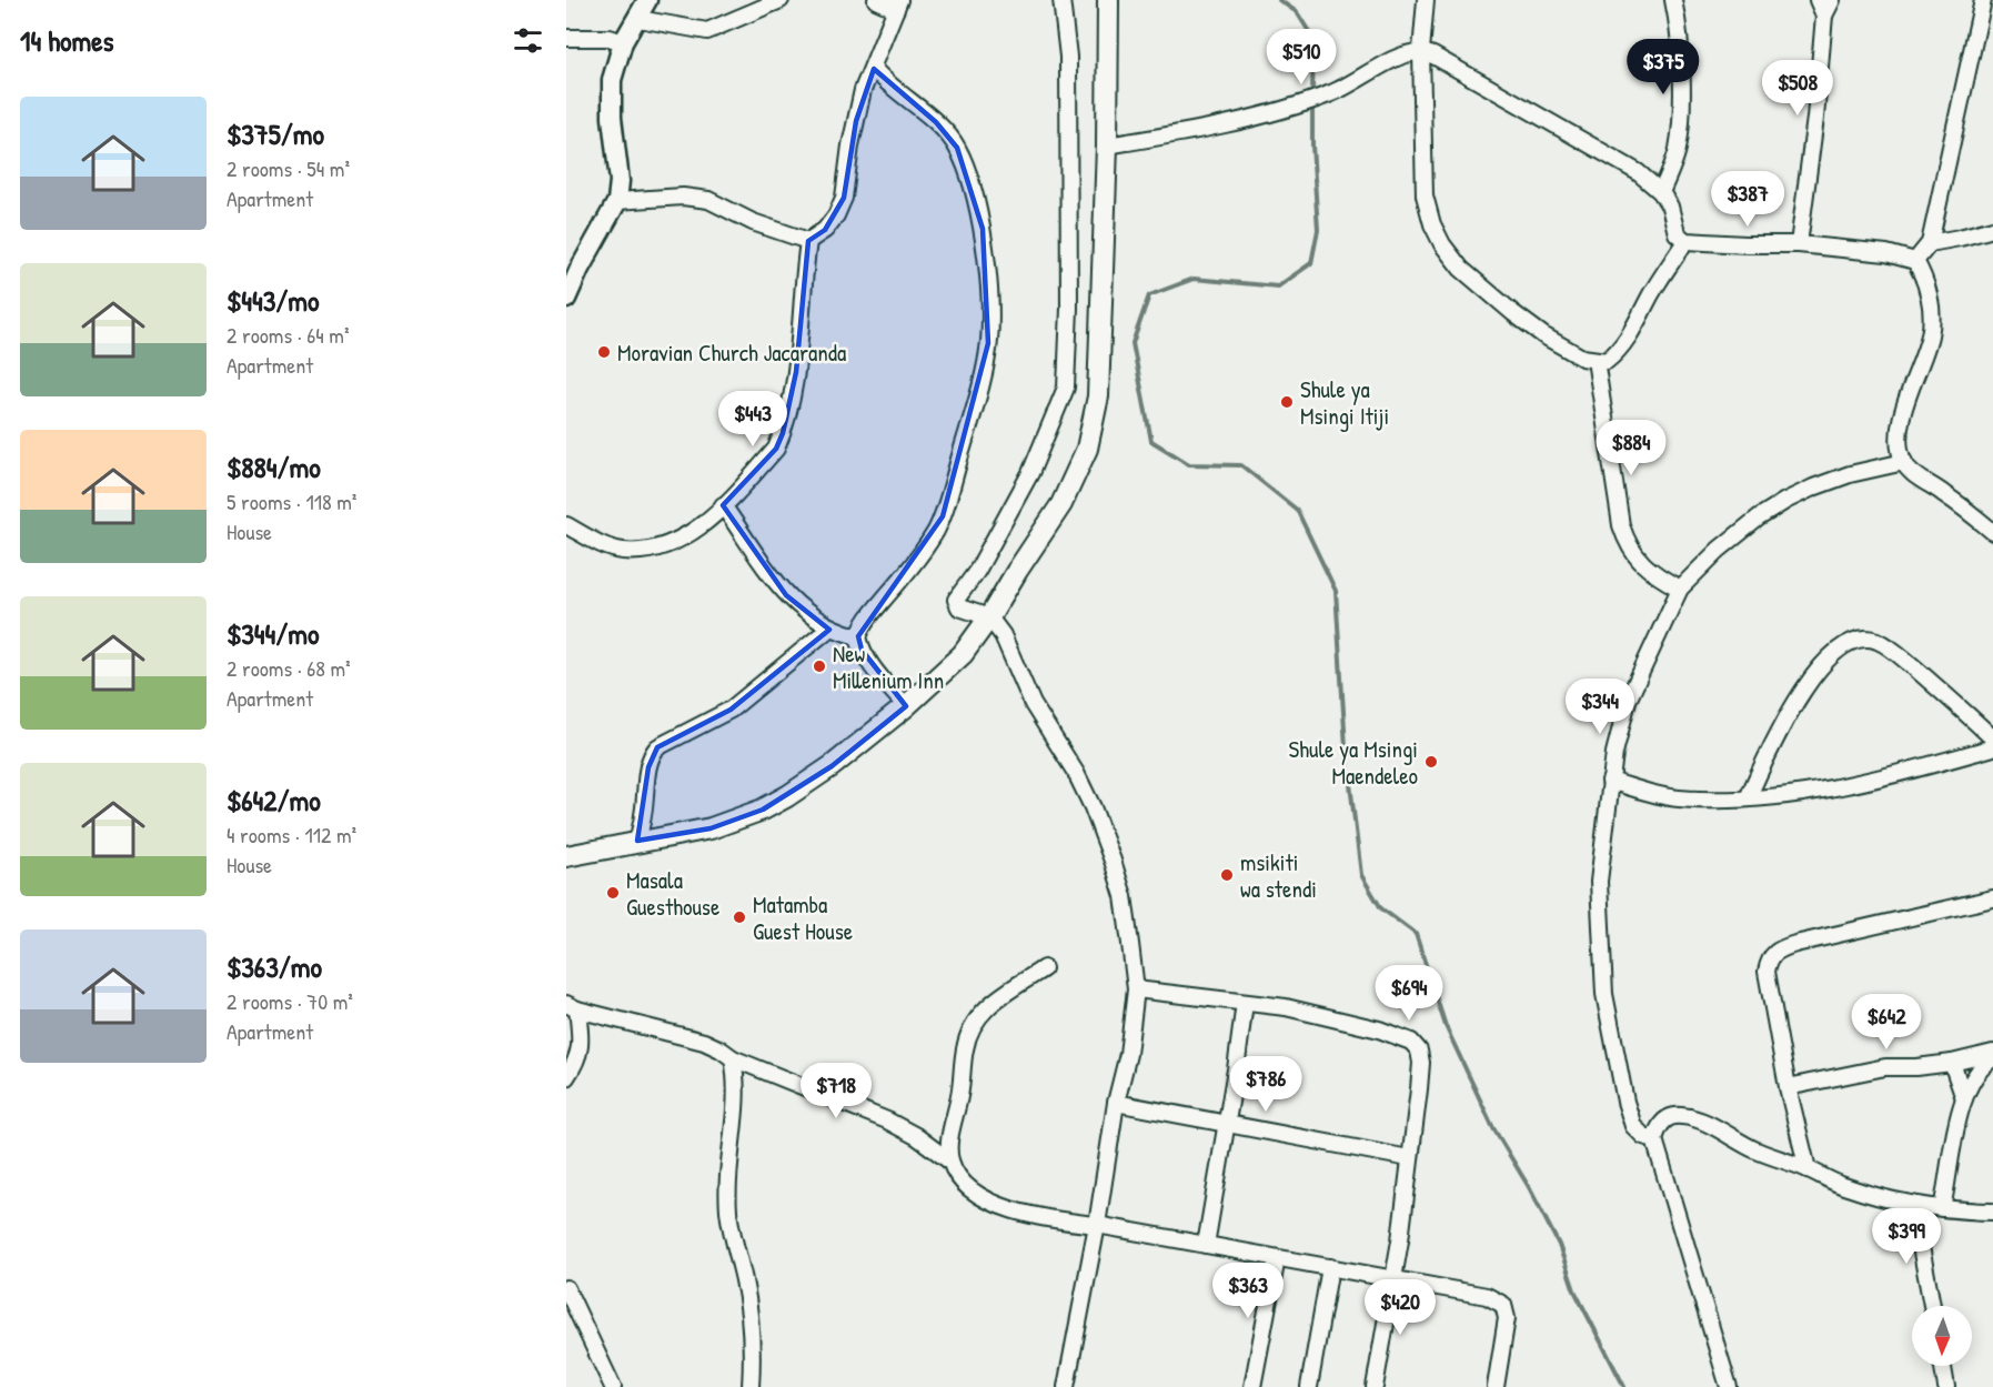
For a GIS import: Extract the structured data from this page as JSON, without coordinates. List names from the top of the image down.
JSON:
{
  "places": [
    "Moravian Church Jacaranda",
    "Shule ya Msingi Itiji",
    "New Millenium Inn",
    "Shule ya Msingi Maendeleo",
    "msikiti wa stendi",
    "Masala Guesthouse",
    "Matamba Guest House"
  ],
  "north": "bottom",
  "page": {
    "heading": "14 homes",
    "price": [
      "$510",
      "$375",
      "$508",
      "$387",
      "$443",
      "$884",
      "$344",
      "$694",
      "$642",
      "$786",
      "$718",
      "$399",
      "$363",
      "$420"
    ],
    "list": [
      {
        "name": "$375/mo",
        "note": "2 rooms · 54 m² · Apartment"
      },
      {
        "name": "$443/mo",
        "note": "2 rooms · 64 m² · Apartment"
      },
      {
        "name": "$884/mo",
        "note": "5 rooms · 118 m² · House"
      },
      {
        "name": "$344/mo",
        "note": "2 rooms · 68 m² · Apartment"
      },
      {
        "name": "$642/mo",
        "note": "4 rooms · 112 m² · House"
      },
      {
        "name": "$363/mo",
        "note": "2 rooms · 70 m² · Apartment"
      }
    ]
  }
}
